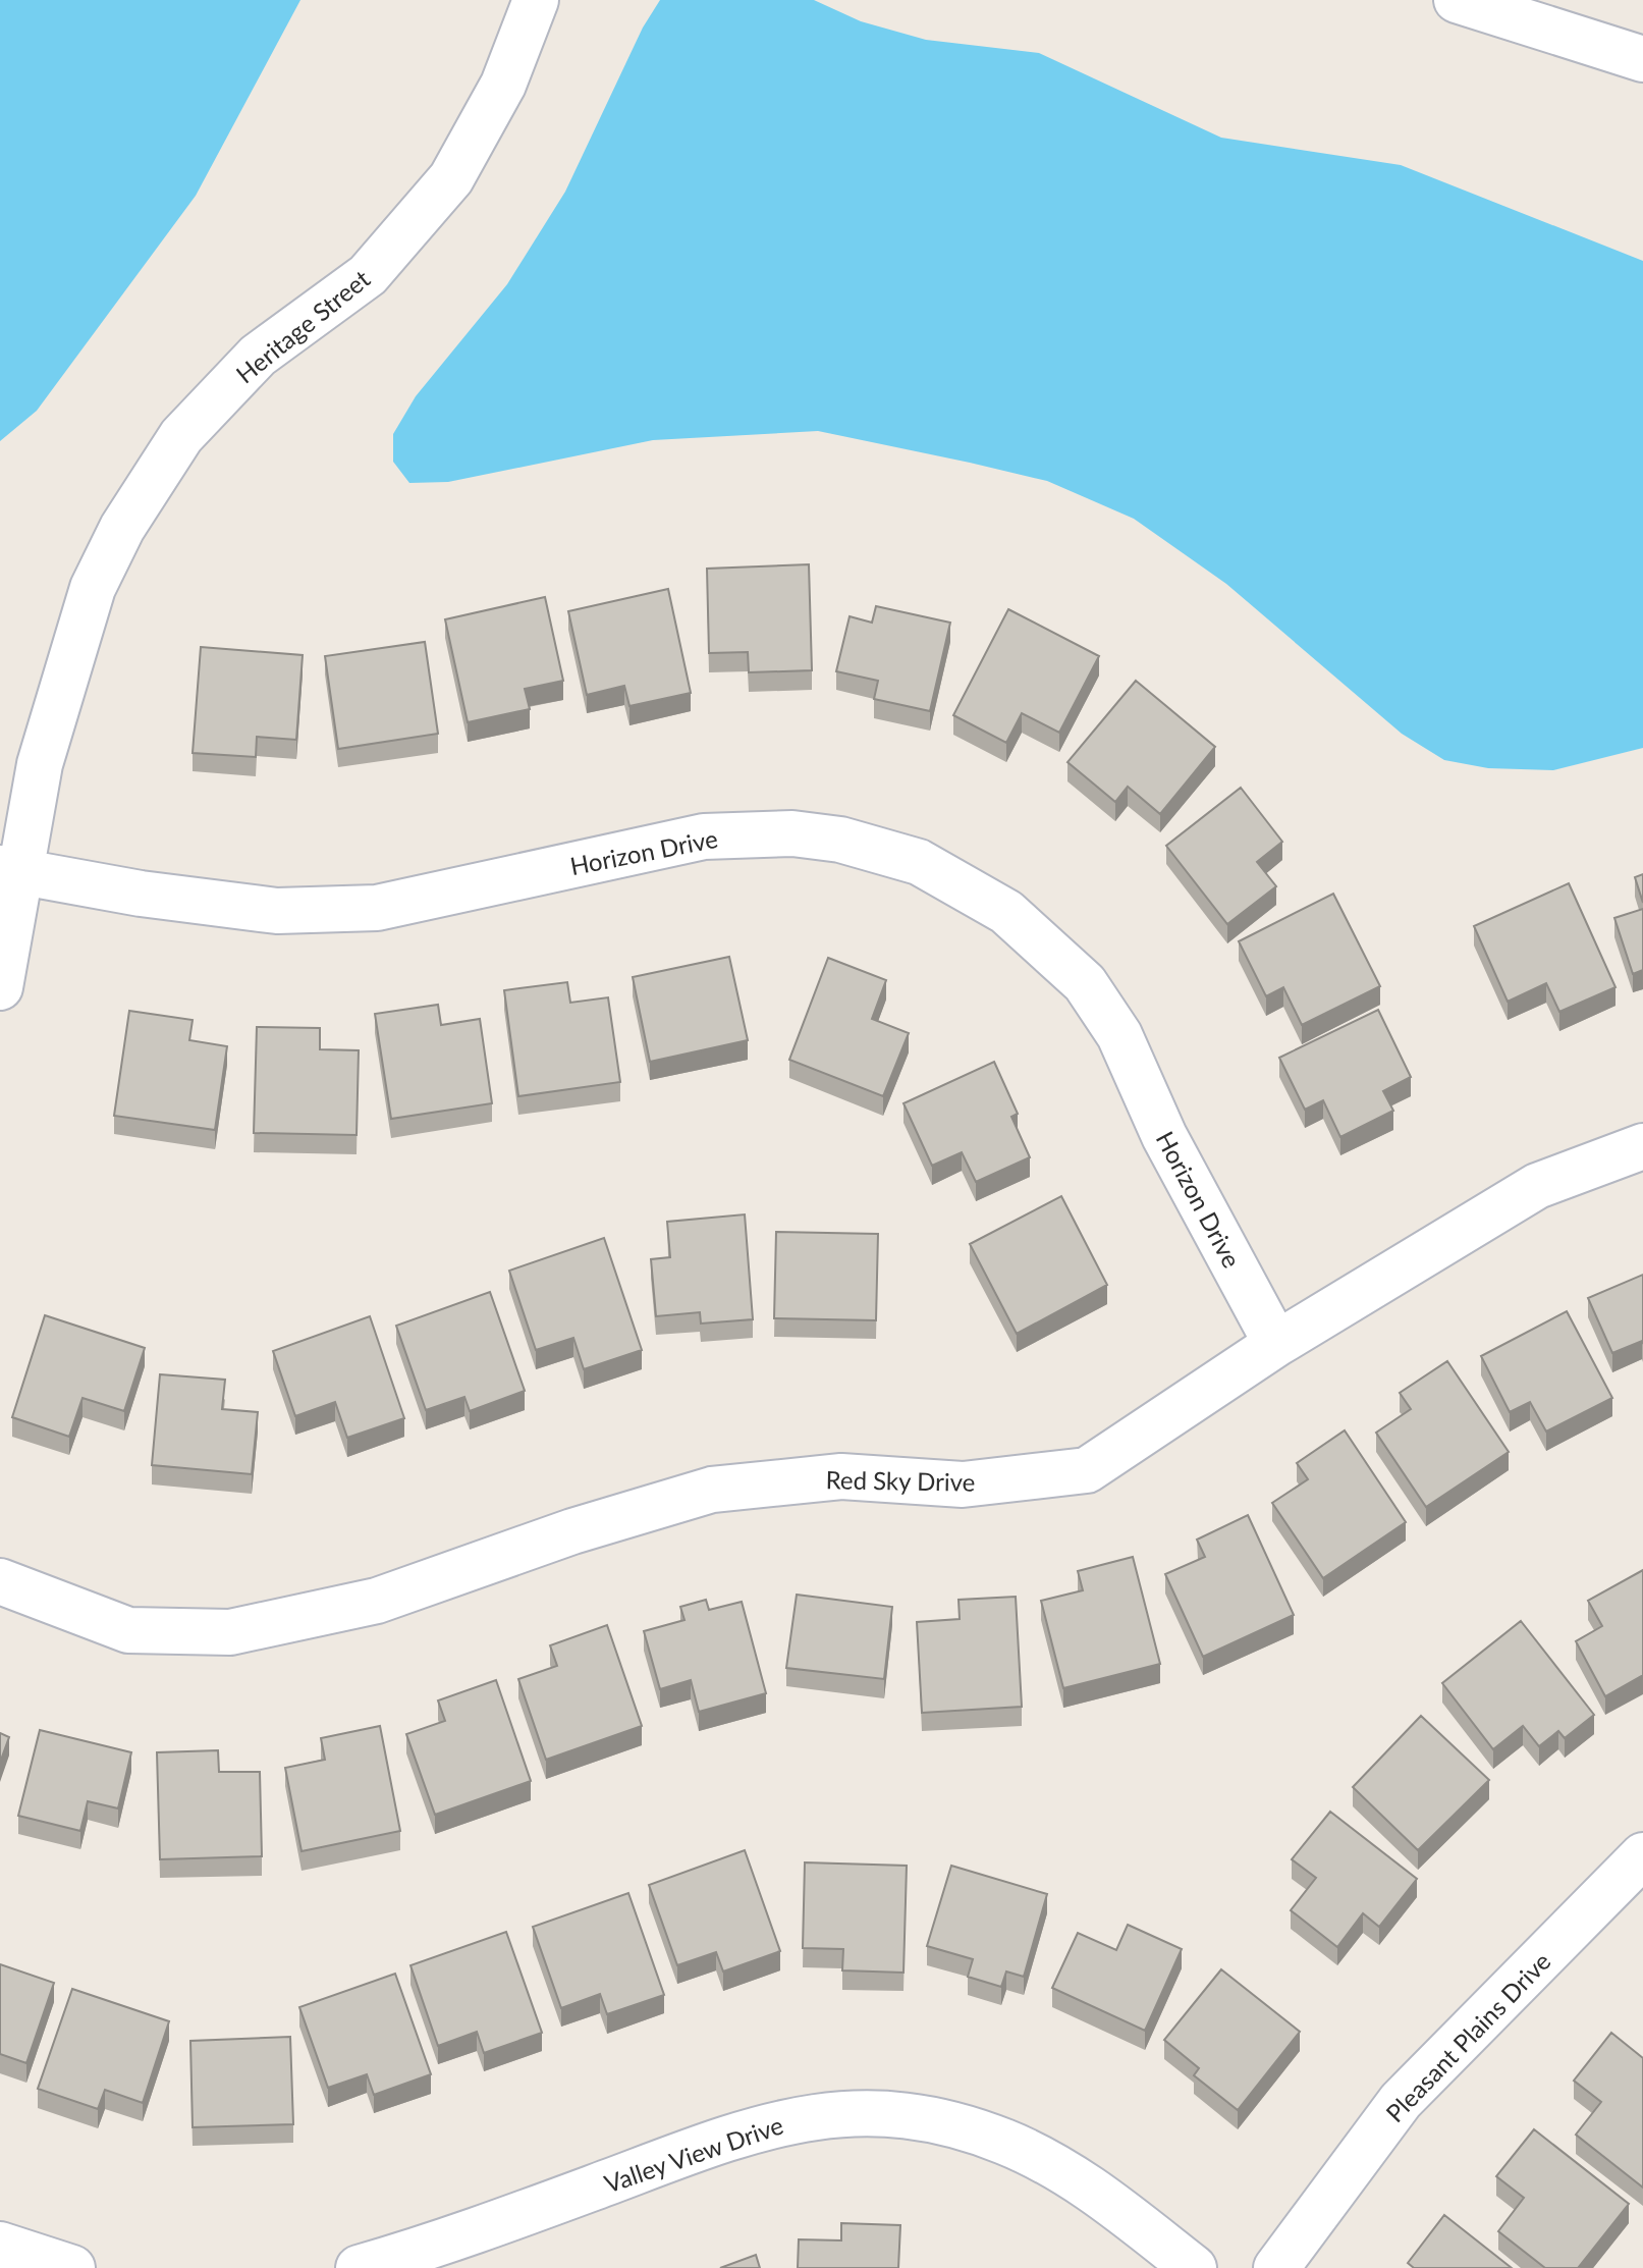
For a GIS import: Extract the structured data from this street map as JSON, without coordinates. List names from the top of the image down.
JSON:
{
  "streets": {
    "street": [
      "Heritage Street",
      "Horizon Drive",
      "Red Sky Drive",
      "Pleasant Plains Drive",
      "Valley View Drive"
    ]
  },
  "crossings": [
    ["Heritage Street", "Horizon Drive"],
    ["Horizon Drive", "Red Sky Drive"]
  ]
}
